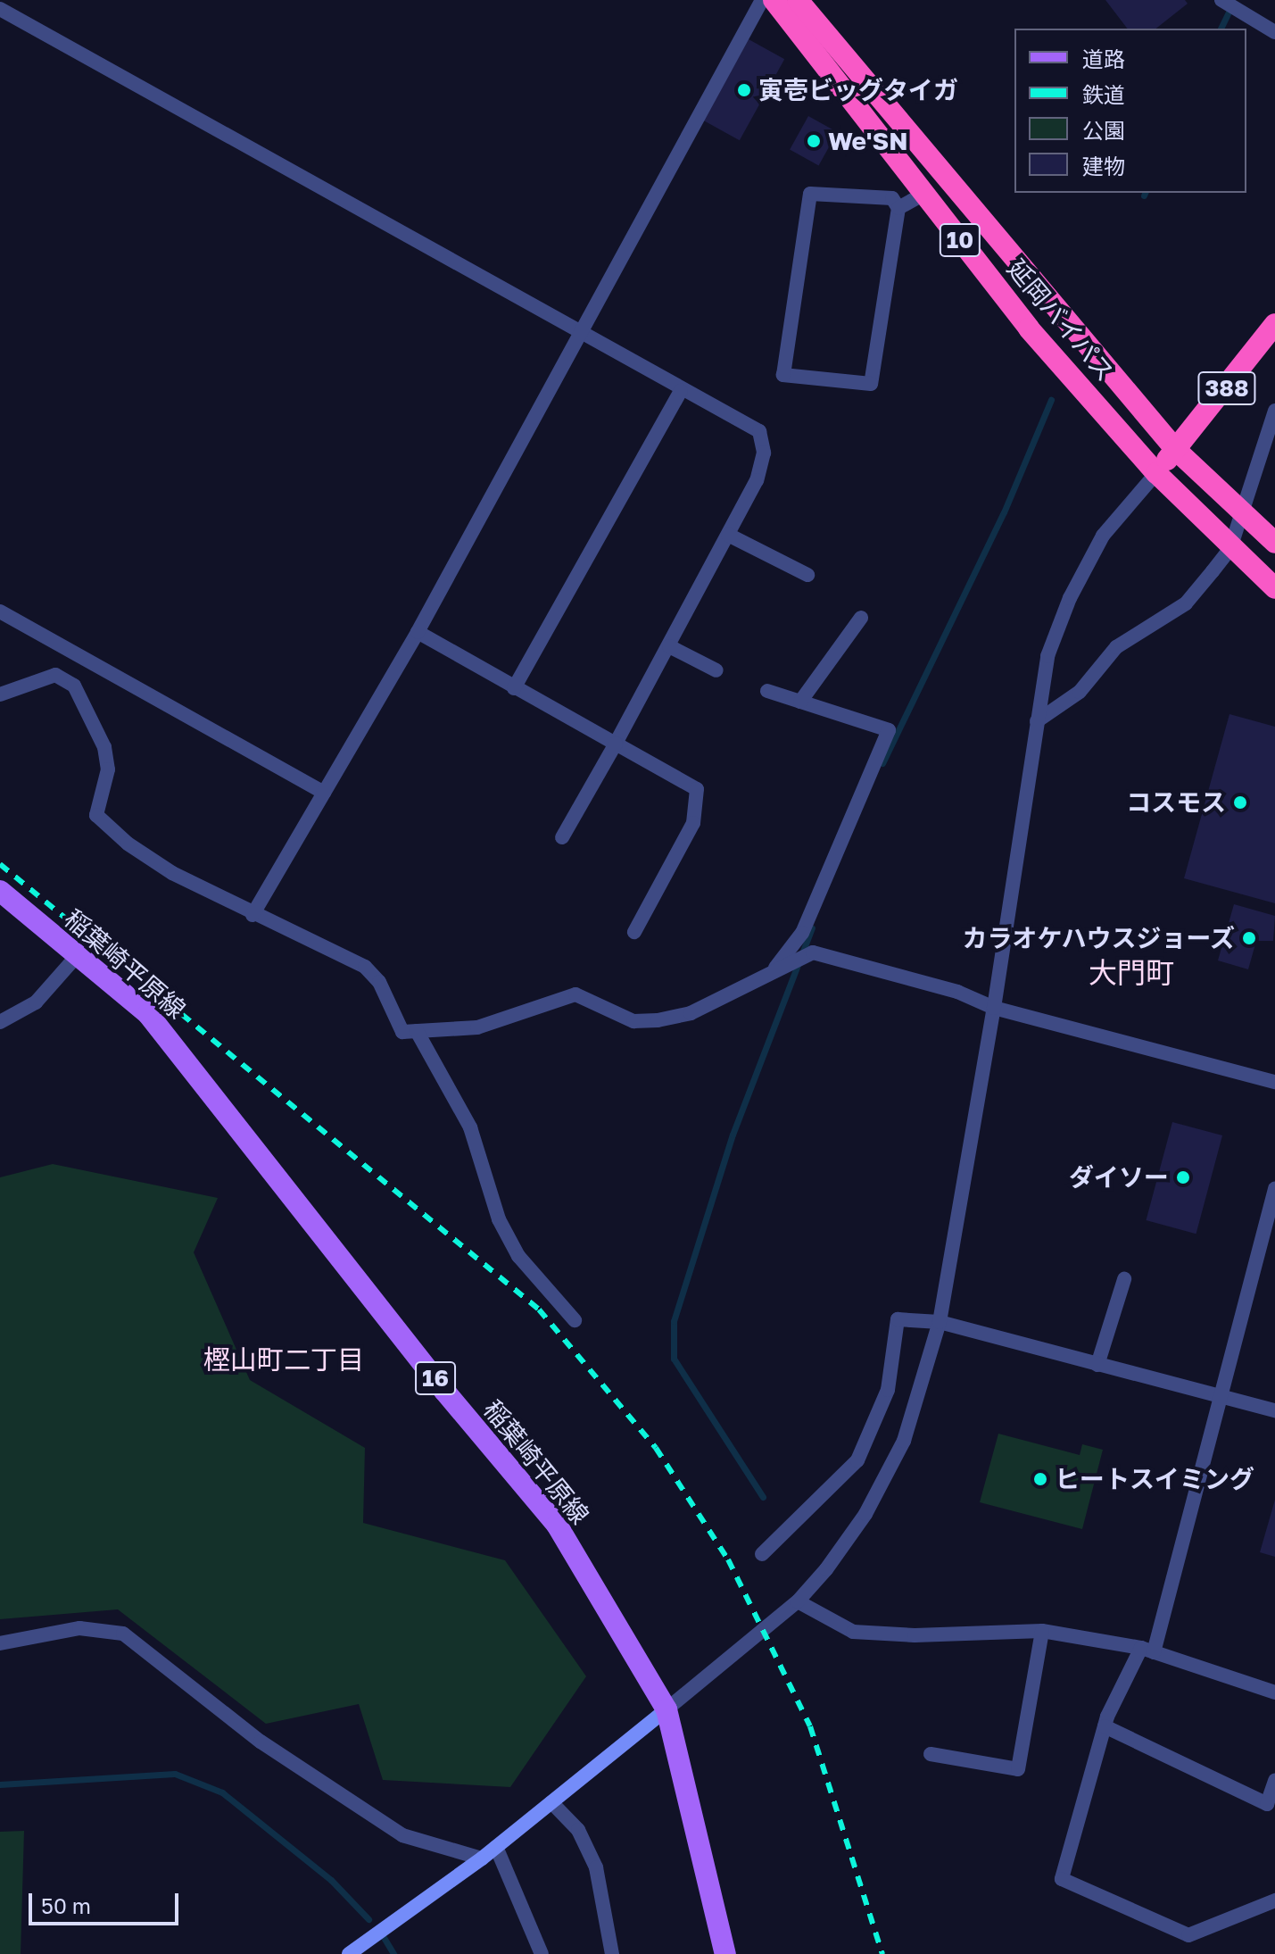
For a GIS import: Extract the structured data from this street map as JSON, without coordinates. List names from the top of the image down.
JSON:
{
  "streets": {
    "highway": ["10", "延岡バイパス", "388"],
    "main road": ["稲葉崎平原線", "16"]
  },
  "crossings": [
    ["延岡バイパス", "388"]
  ],
  "districts": ["大門町", "樫山町二丁目"],
  "places": [
    "寅壱ビッグタイガ",
    "We'SN",
    "コスモス",
    "カラオケハウスジョーズ",
    "ダイソー",
    "ヒートスイミング"
  ],
  "legend": [
    "道路",
    "鉄道",
    "公園",
    "建物"
  ],
  "scale_bar": "50 m"
}
